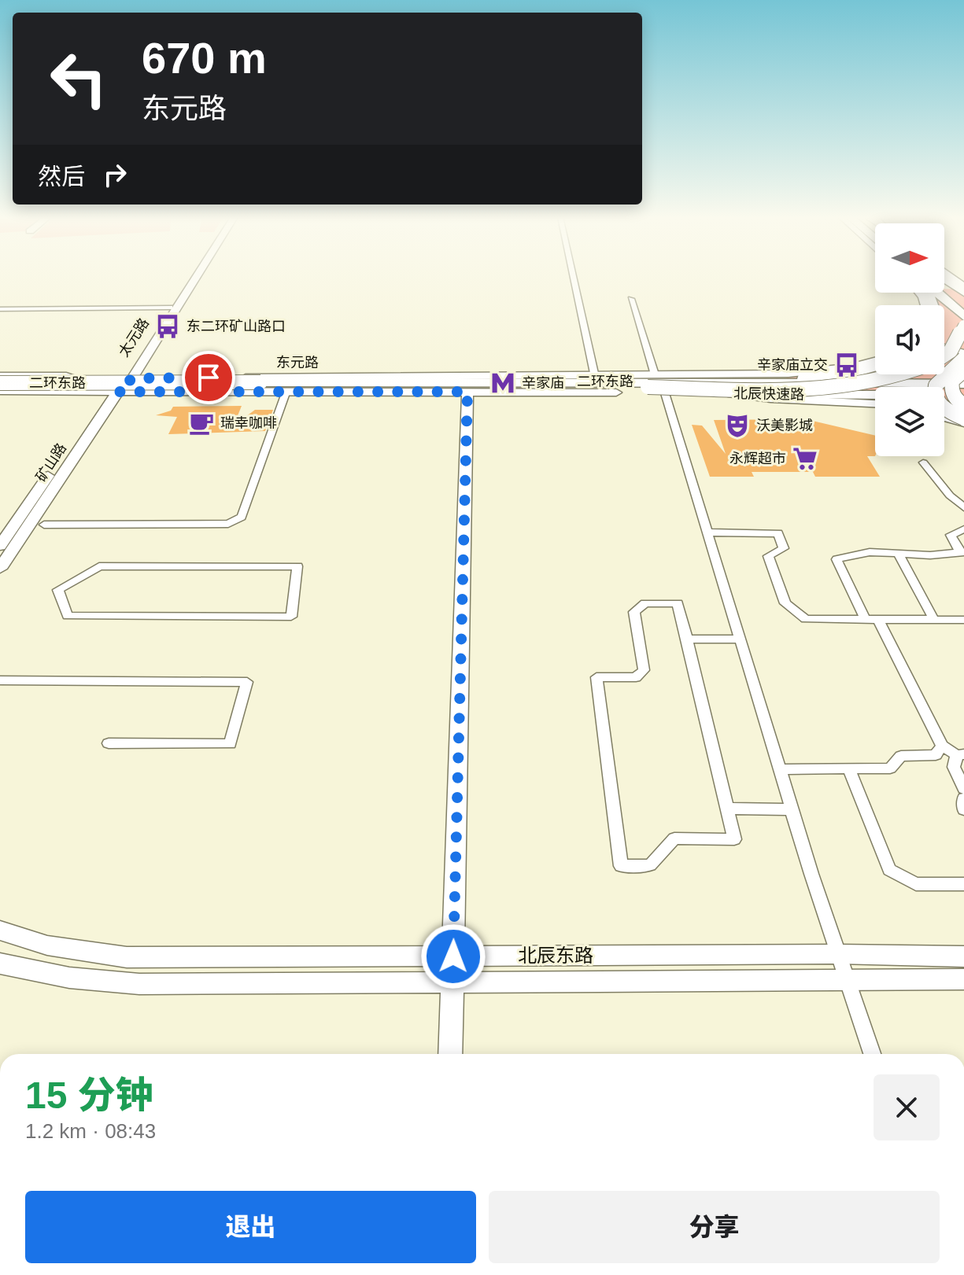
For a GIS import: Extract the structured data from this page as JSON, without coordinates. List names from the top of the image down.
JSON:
{
  "streets": {
    "highway": ["二环东路", "北辰快速路"],
    "main road": [
      "太元路",
      "东元路",
      "矿山路",
      "北辰东路"
    ]
  },
  "crossings": [
    ["太元路", "东元路"],
    ["太元路", "矿山路"],
    ["东元路", "二环东路"],
    ["东元路", "北辰快速路"],
    ["东元路", "矿山路"],
    ["二环东路", "北辰快速路"]
  ],
  "places": {
    "bus stop": ["东二环矿山路口", "辛家庙立交"],
    "metro station": ["辛家庙"],
    "cafe": ["瑞幸咖啡"],
    "theatre": ["沃美影城"],
    "supermarket": ["永辉超市"]
  },
  "north": "right",
  "page": {
    "turn": ["670 m", "东元路"],
    "then": "然后",
    "heading": ["15 分钟", "1.2 km · 08:43"],
    "buttons": ["退出", "分享"]
  }
}
